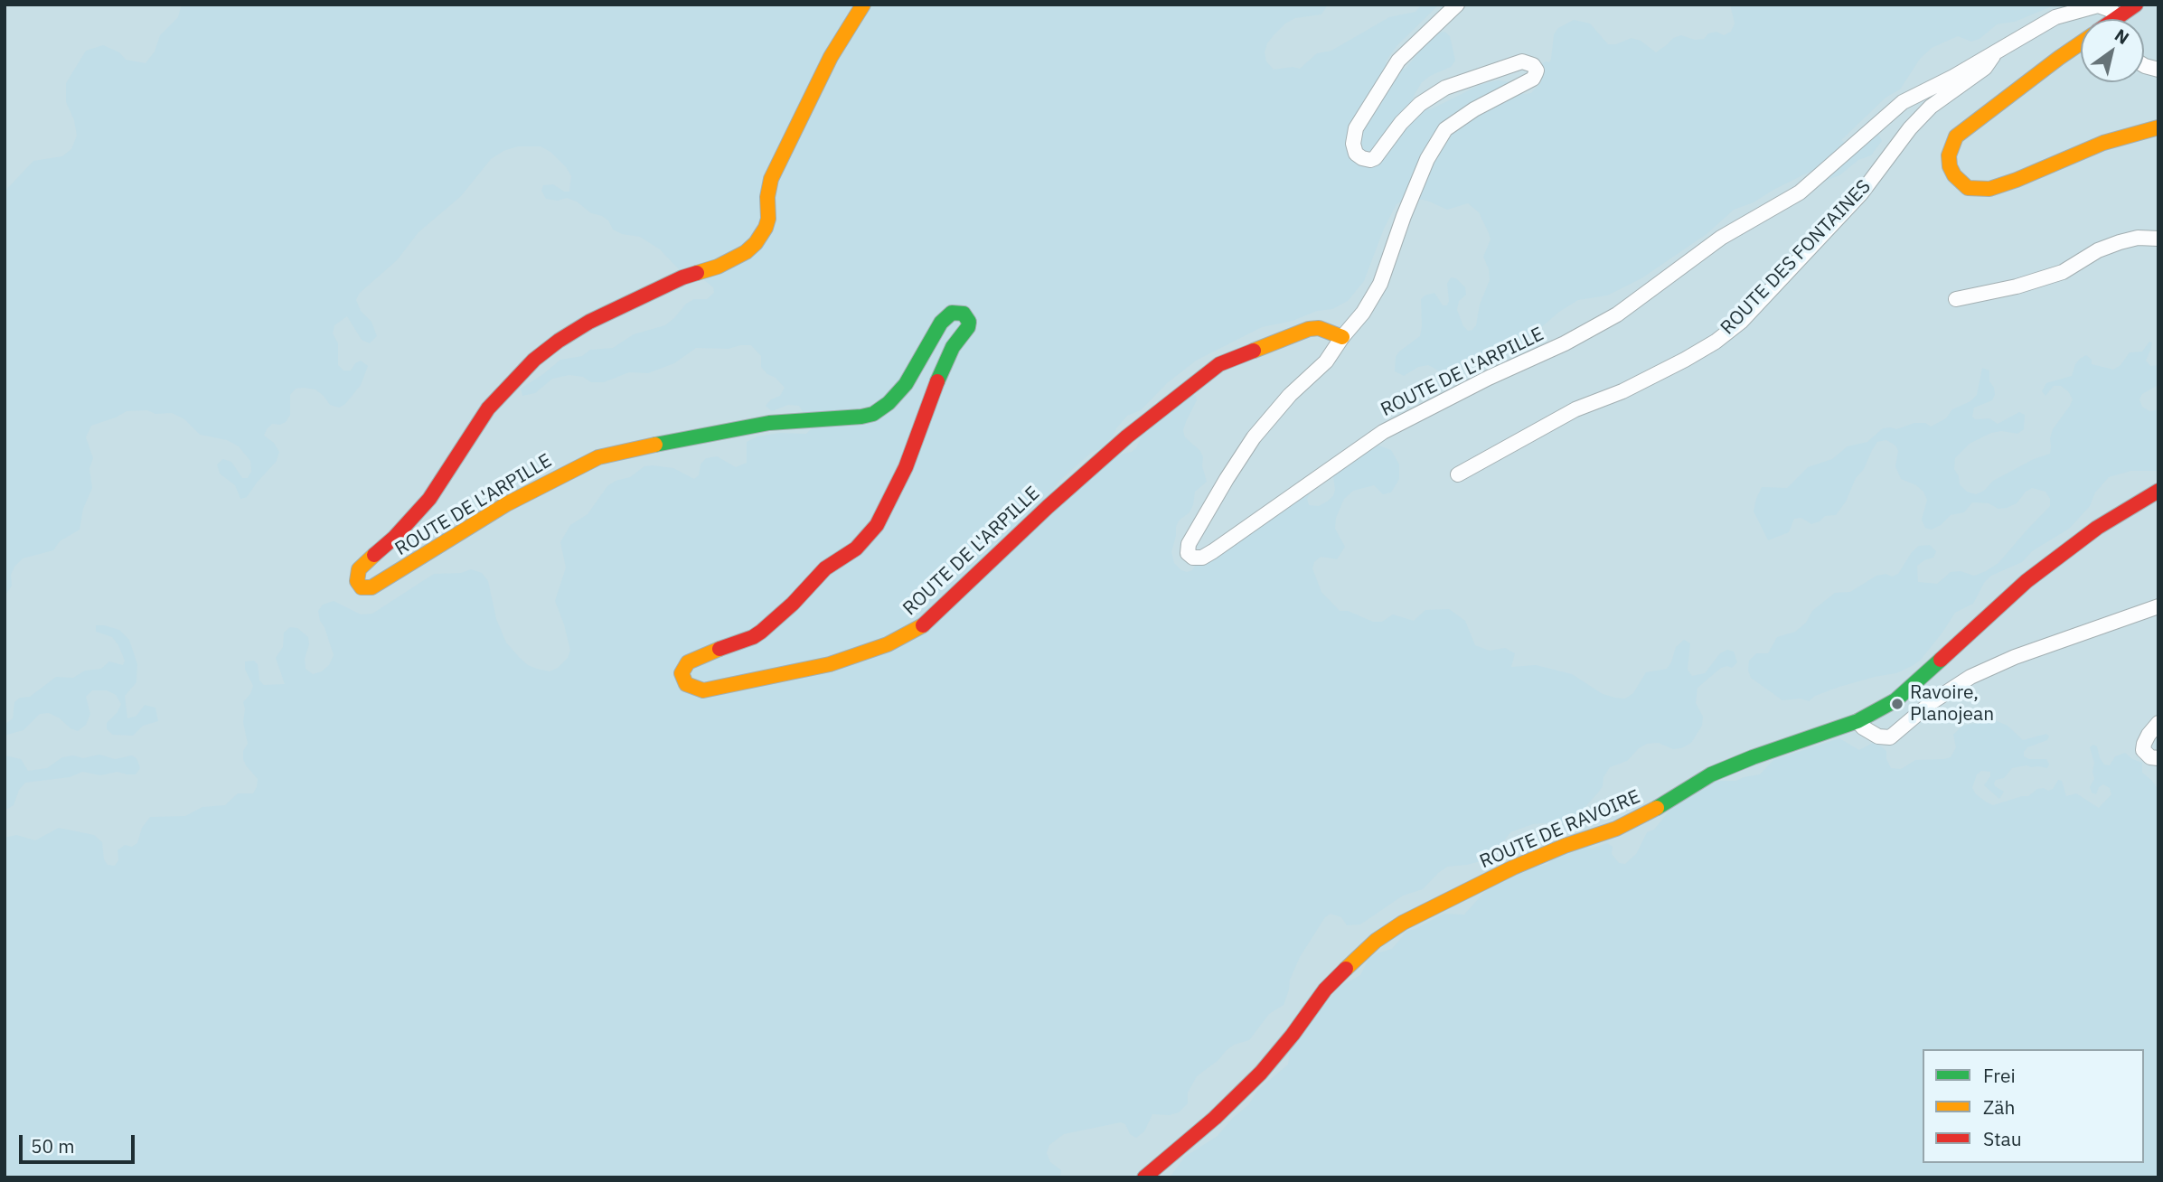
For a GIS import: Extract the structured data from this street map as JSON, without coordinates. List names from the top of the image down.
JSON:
{
  "streets": {
    "street": ["ROUTE DES FONTAINES", "ROUTE DE L'ARPILLE", "ROUTE DE RAVOIRE"]
  },
  "crossings": [
    ["ROUTE DES FONTAINES", "ROUTE DE L'ARPILLE"]
  ],
  "places": ["Ravoire, Planojean"],
  "legend": ["Frei", "Zäh", "Stau"],
  "scale_bar": "50 m",
  "north": "top right"
}
